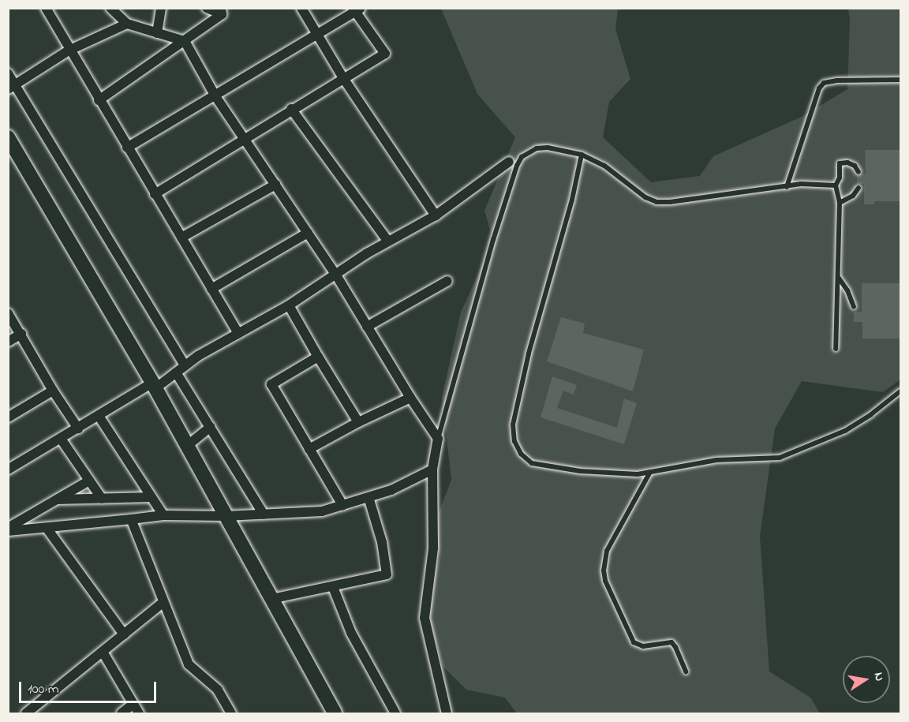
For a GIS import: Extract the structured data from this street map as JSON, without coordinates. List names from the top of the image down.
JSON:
{
  "scale_bar": "100 m",
  "north": "right"
}
